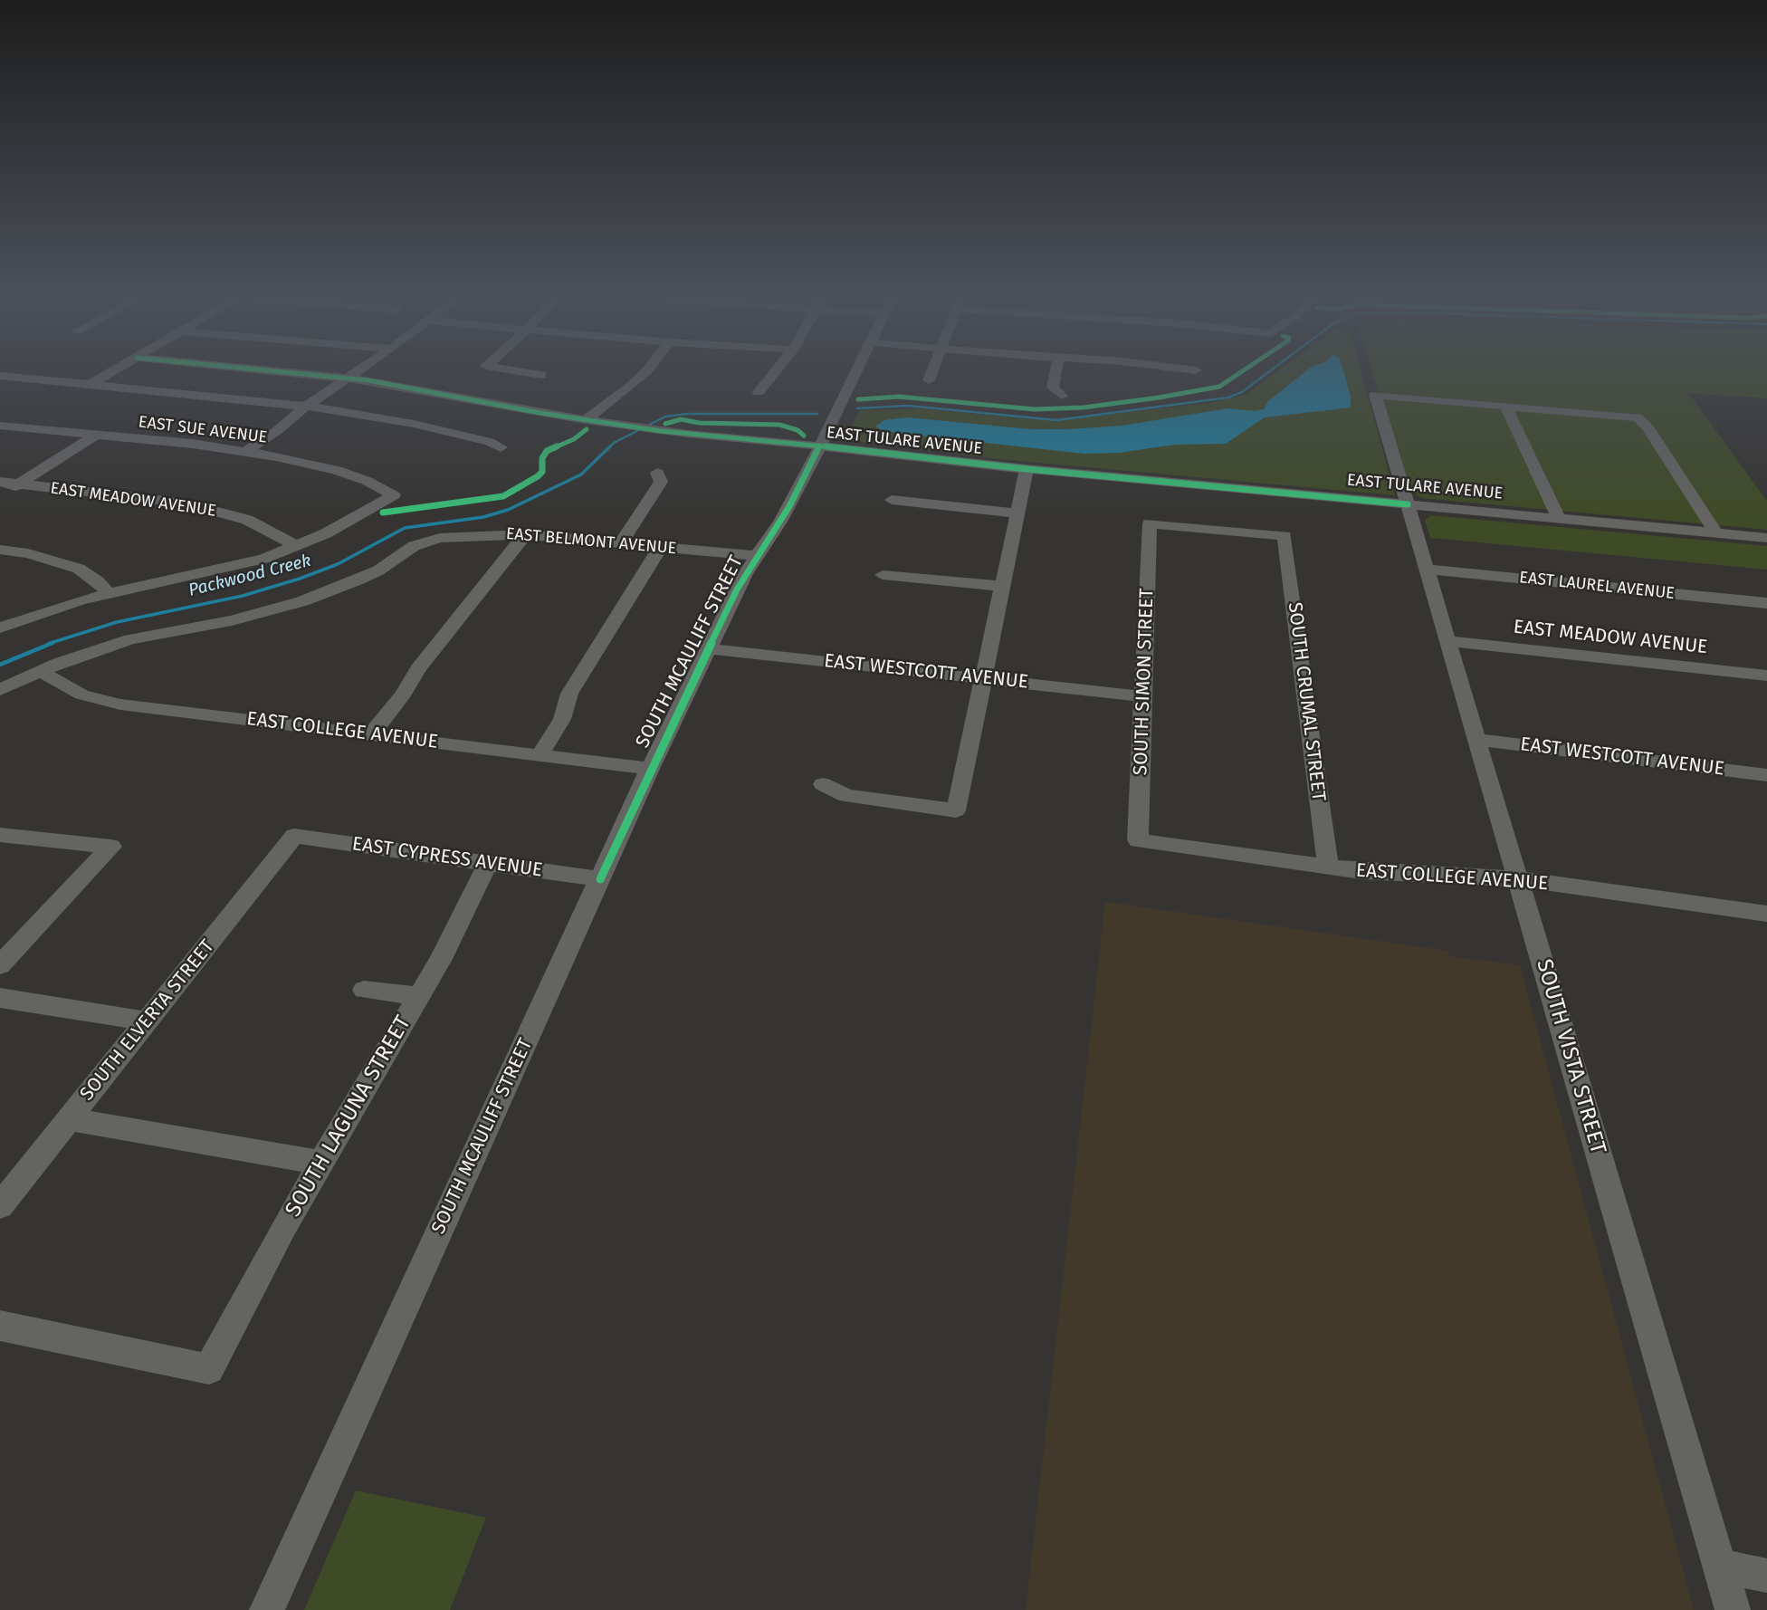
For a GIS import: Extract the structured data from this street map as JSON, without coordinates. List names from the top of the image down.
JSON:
{
  "streets": {
    "street": [
      "EAST SUE AVENUE",
      "EAST TULARE AVENUE",
      "EAST MEADOW AVENUE",
      "EAST BELMONT AVENUE",
      "EAST LAUREL AVENUE",
      "SOUTH MCAULIFF STREET",
      "EAST WESTCOTT AVENUE",
      "SOUTH SIMON STREET",
      "SOUTH CRUMAL STREET",
      "EAST COLLEGE AVENUE",
      "EAST CYPRESS AVENUE",
      "SOUTH ELVERTA STREET",
      "SOUTH VISTA STREET",
      "SOUTH LAGUNA STREET"
    ]
  },
  "crossings": [
    ["EAST SUE AVENUE", "EAST MEADOW AVENUE"],
    ["EAST TULARE AVENUE", "SOUTH MCAULIFF STREET"],
    ["EAST TULARE AVENUE", "SOUTH VISTA STREET"],
    ["EAST MEADOW AVENUE", "SOUTH VISTA STREET"],
    ["EAST BELMONT AVENUE", "SOUTH MCAULIFF STREET"],
    ["EAST BELMONT AVENUE", "EAST COLLEGE AVENUE"],
    ["EAST LAUREL AVENUE", "SOUTH VISTA STREET"],
    ["SOUTH MCAULIFF STREET", "EAST WESTCOTT AVENUE"],
    ["SOUTH MCAULIFF STREET", "EAST COLLEGE AVENUE"],
    ["SOUTH MCAULIFF STREET", "EAST CYPRESS AVENUE"],
    ["EAST WESTCOTT AVENUE", "SOUTH SIMON STREET"],
    ["EAST WESTCOTT AVENUE", "SOUTH VISTA STREET"],
    ["SOUTH SIMON STREET", "SOUTH CRUMAL STREET"],
    ["SOUTH SIMON STREET", "EAST COLLEGE AVENUE"],
    ["SOUTH CRUMAL STREET", "EAST COLLEGE AVENUE"],
    ["EAST COLLEGE AVENUE", "SOUTH VISTA STREET"],
    ["EAST CYPRESS AVENUE", "SOUTH ELVERTA STREET"],
    ["EAST CYPRESS AVENUE", "SOUTH LAGUNA STREET"]
  ],
  "water": ["Packwood Creek"]
}
